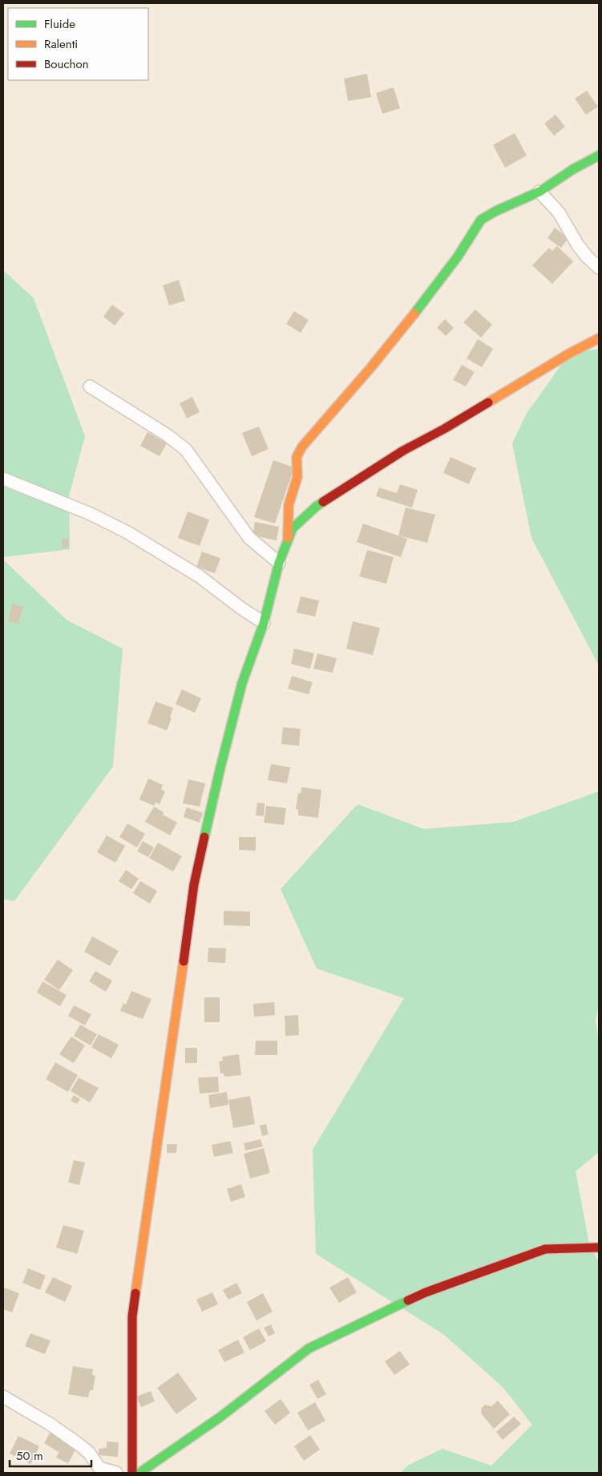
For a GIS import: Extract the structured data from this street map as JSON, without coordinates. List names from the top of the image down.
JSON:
{
  "legend": ["Fluide", "Ralenti", "Bouchon"],
  "scale_bar": "50 m"
}
